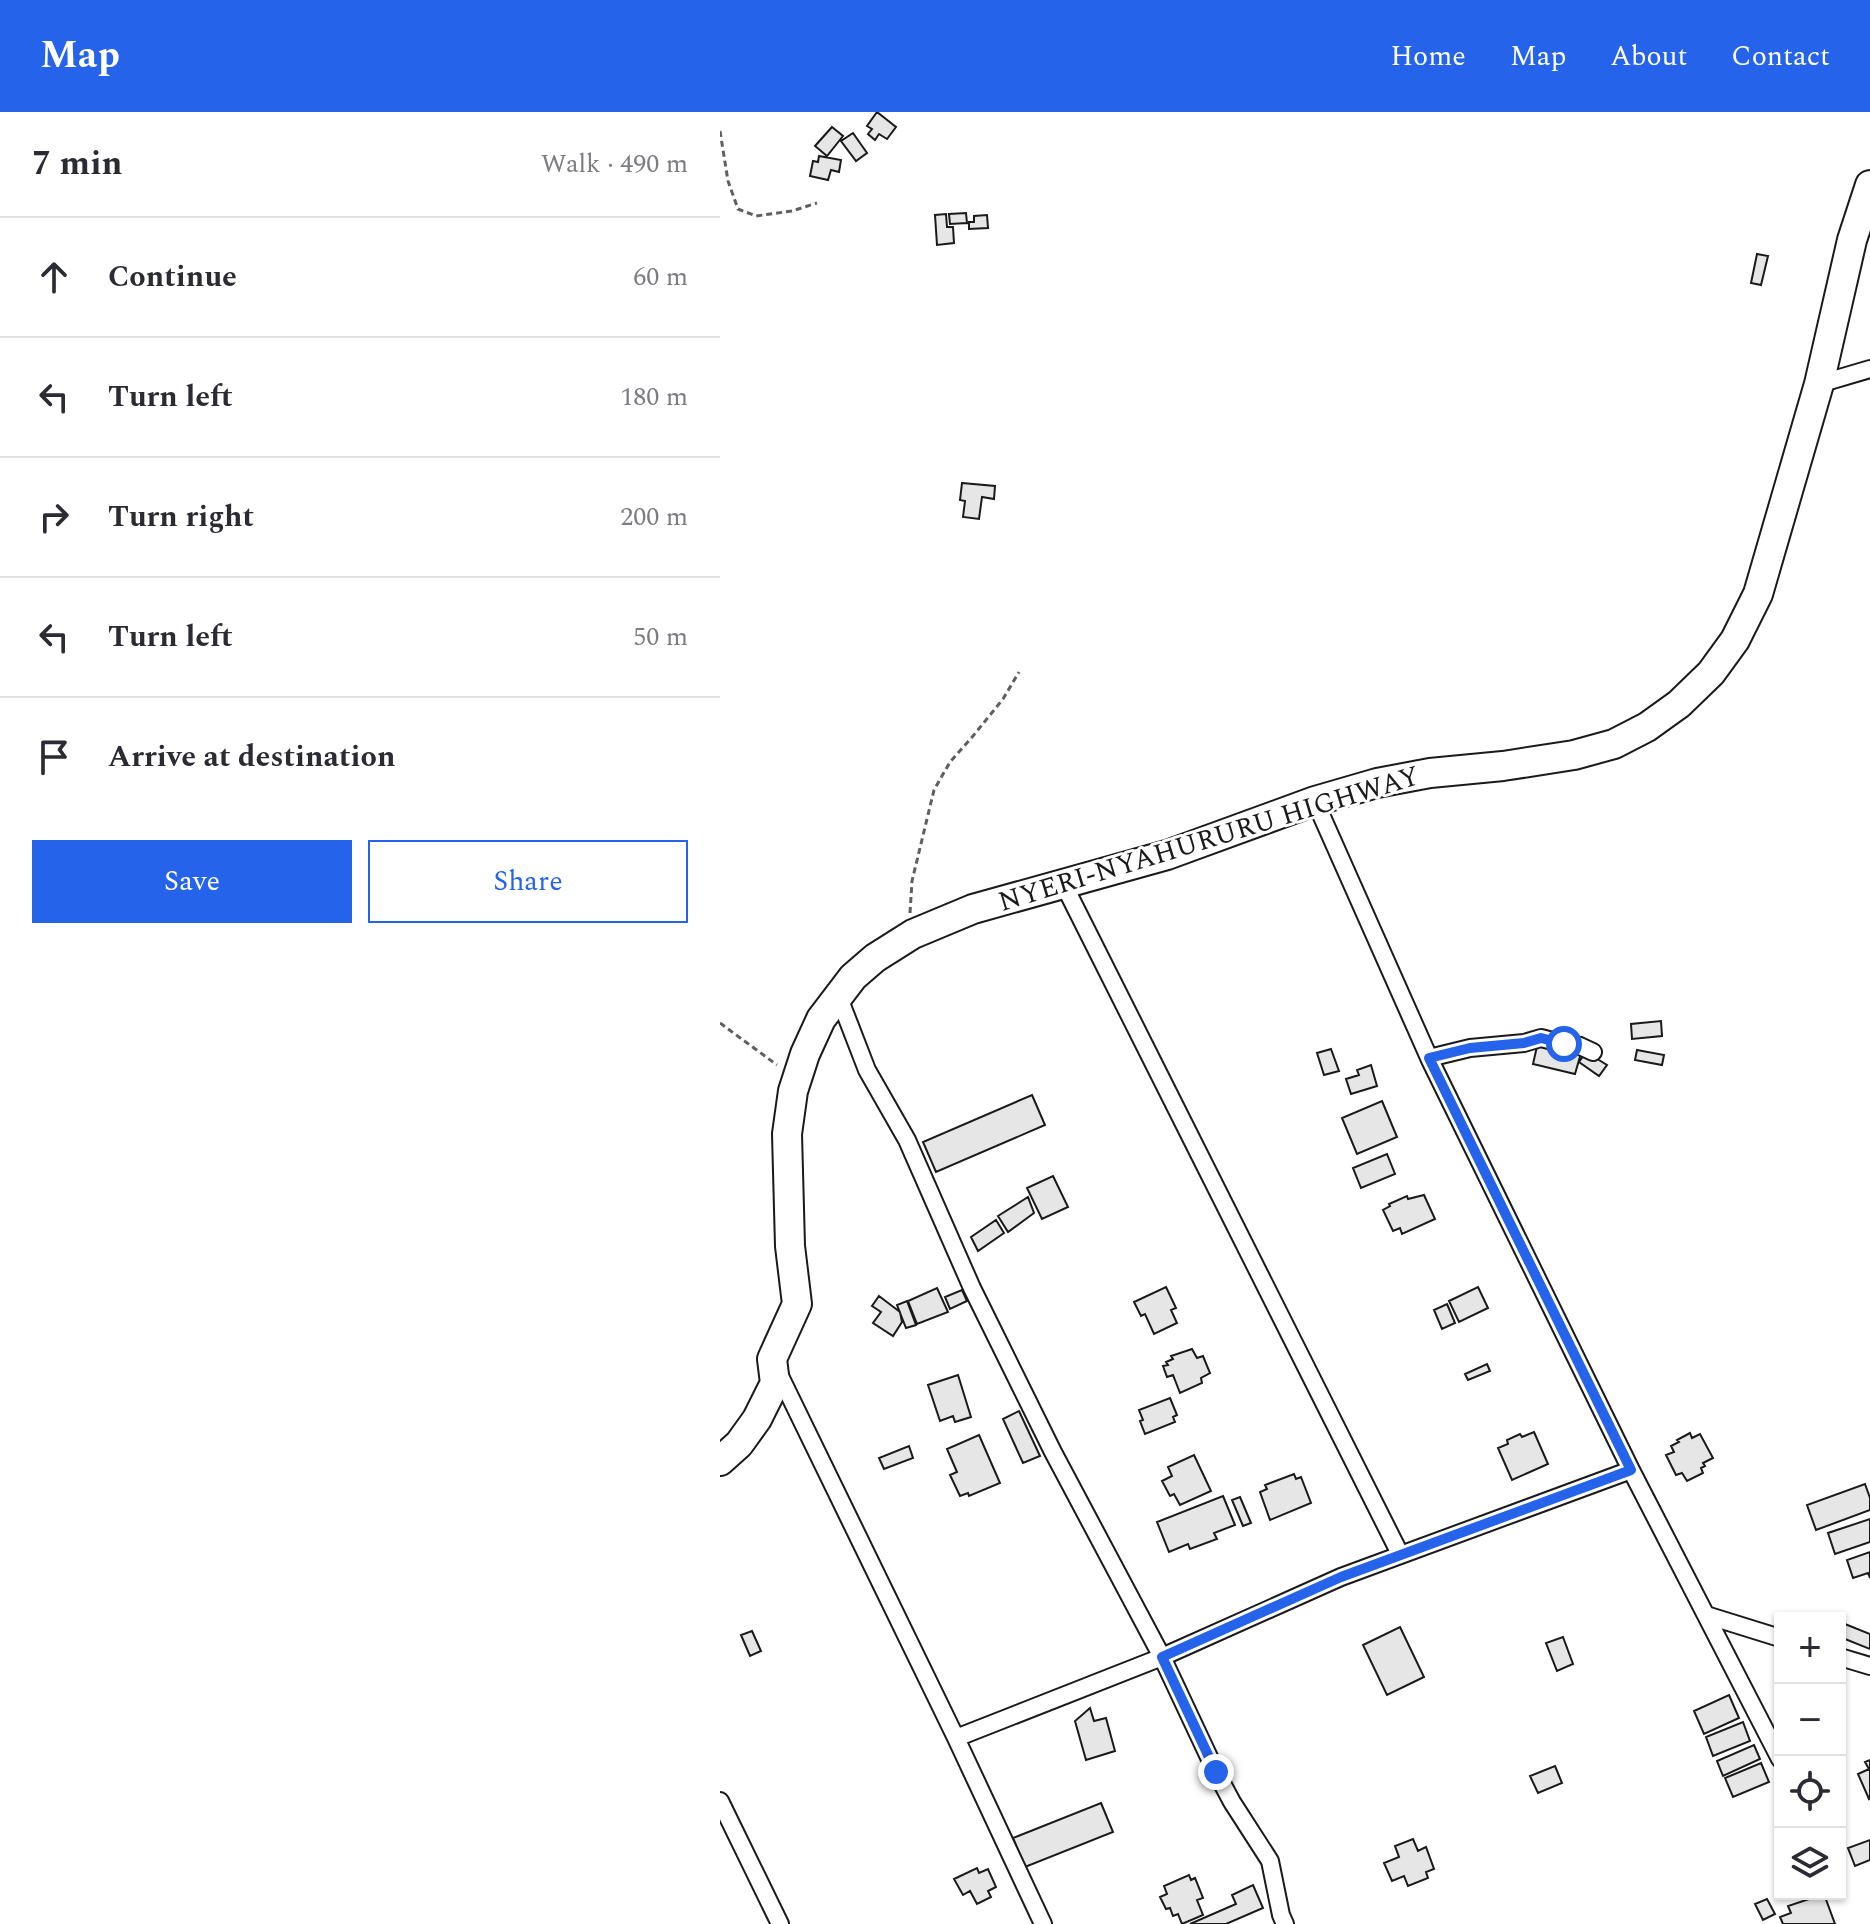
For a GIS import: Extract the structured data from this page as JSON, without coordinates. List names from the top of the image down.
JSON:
{
  "streets": {
    "highway": ["NYERI-NYAHURURU HIGHWAY"]
  },
  "page": {
    "header": "Map",
    "nav": [
      "Home",
      "Map",
      "About",
      "Contact"
    ],
    "heading": ["7 min", "Walk · 490 m"],
    "list": [
      ["Continue", "60 m"],
      ["Turn left", "180 m"],
      ["Turn right", "200 m"],
      ["Turn left", "50 m"],
      "Arrive at destination"
    ],
    "buttons": ["Save", "Share"],
    "map_buttons": ["+", "−"]
  }
}
